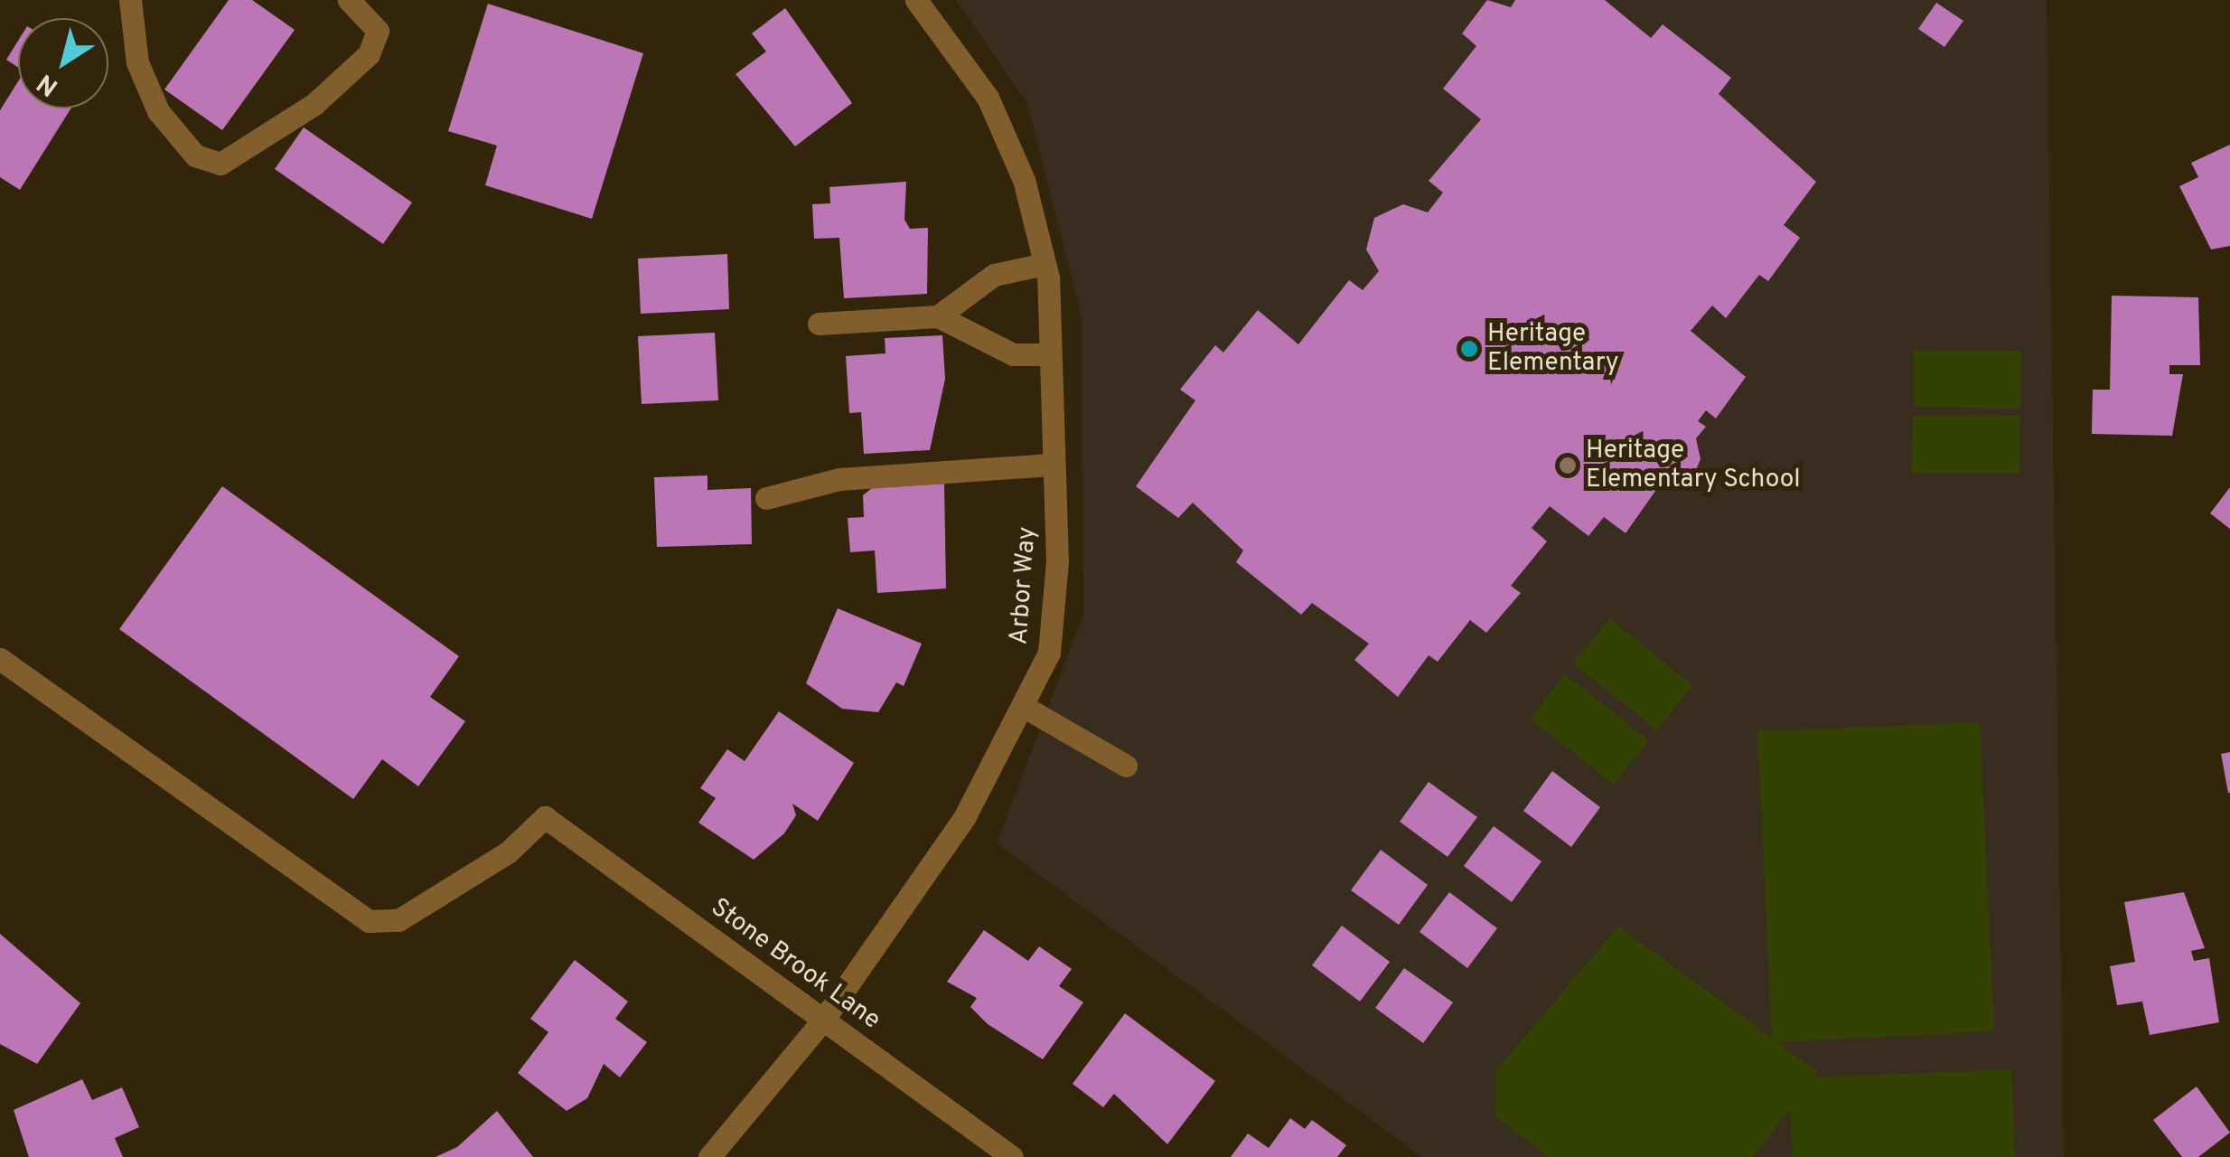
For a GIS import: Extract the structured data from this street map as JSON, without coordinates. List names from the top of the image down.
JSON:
{
  "streets": {
    "street": ["Arbor Way", "Stone Brook Lane"]
  },
  "crossings": [
    ["Arbor Way", "Stone Brook Lane"]
  ],
  "places": ["Heritage Elementary", "Heritage Elementary School"],
  "north": "bottom left"
}
